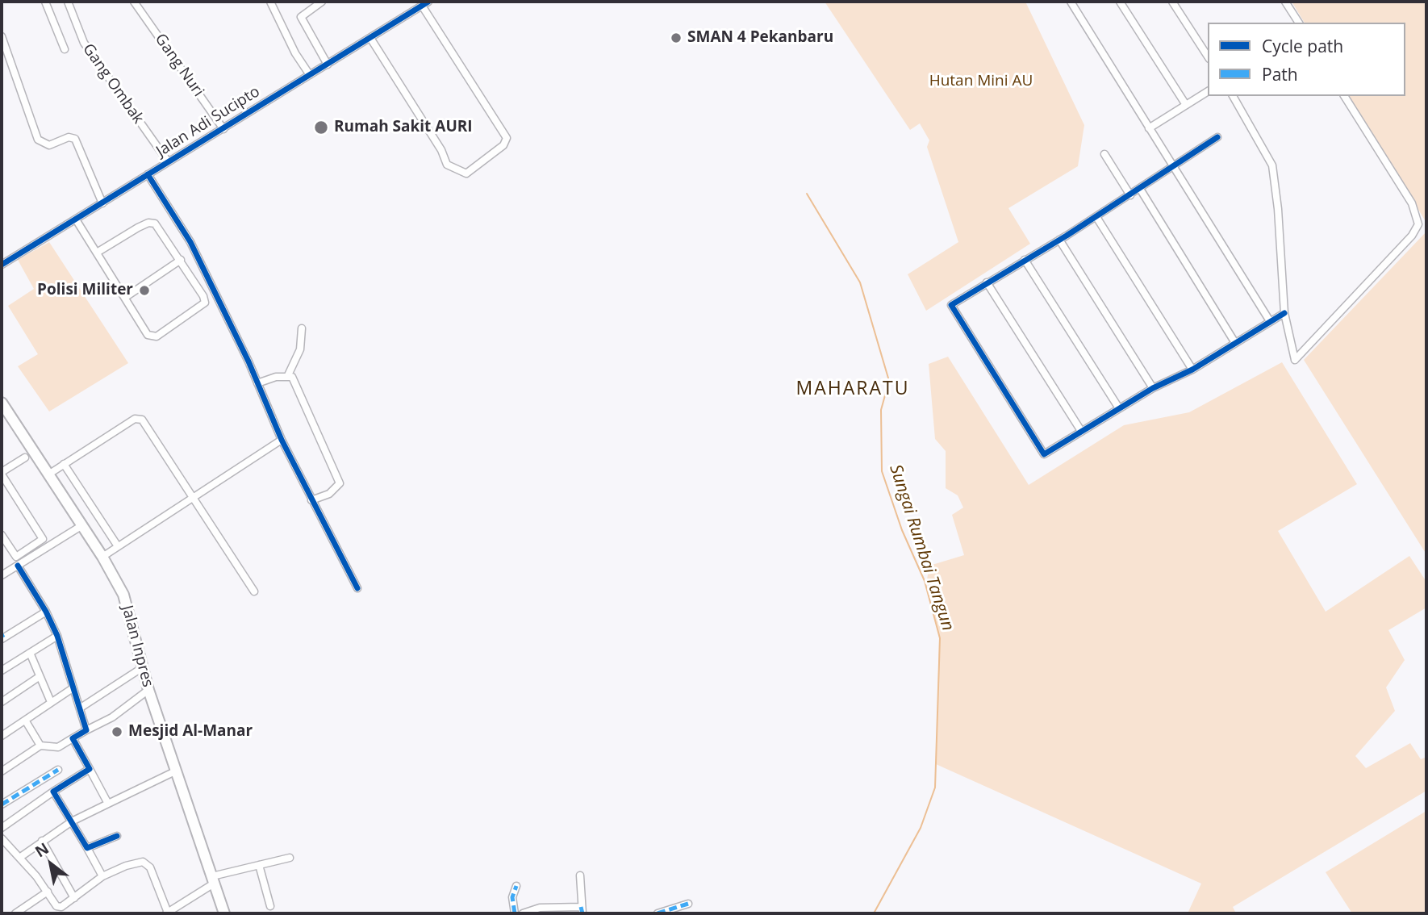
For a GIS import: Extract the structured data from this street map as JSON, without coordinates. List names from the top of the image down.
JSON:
{
  "streets": {
    "main road": ["Jalan Inpres"],
    "street": ["Gang Nuri", "Gang Ombak", "Jalan Adi Sucipto"]
  },
  "crossings": [
    ["Gang Nuri", "Jalan Adi Sucipto"],
    ["Gang Ombak", "Jalan Adi Sucipto"]
  ],
  "districts": ["MAHARATU"],
  "water": ["Sungai Rumbai Tangun"],
  "parks": ["Hutan Mini AU"],
  "places": [
    "SMAN 4 Pekanbaru",
    "Rumah Sakit AURI",
    "Polisi Militer",
    "Mesjid Al-Manar"
  ],
  "legend": ["Cycle path", "Path"],
  "north": "top left"
}
